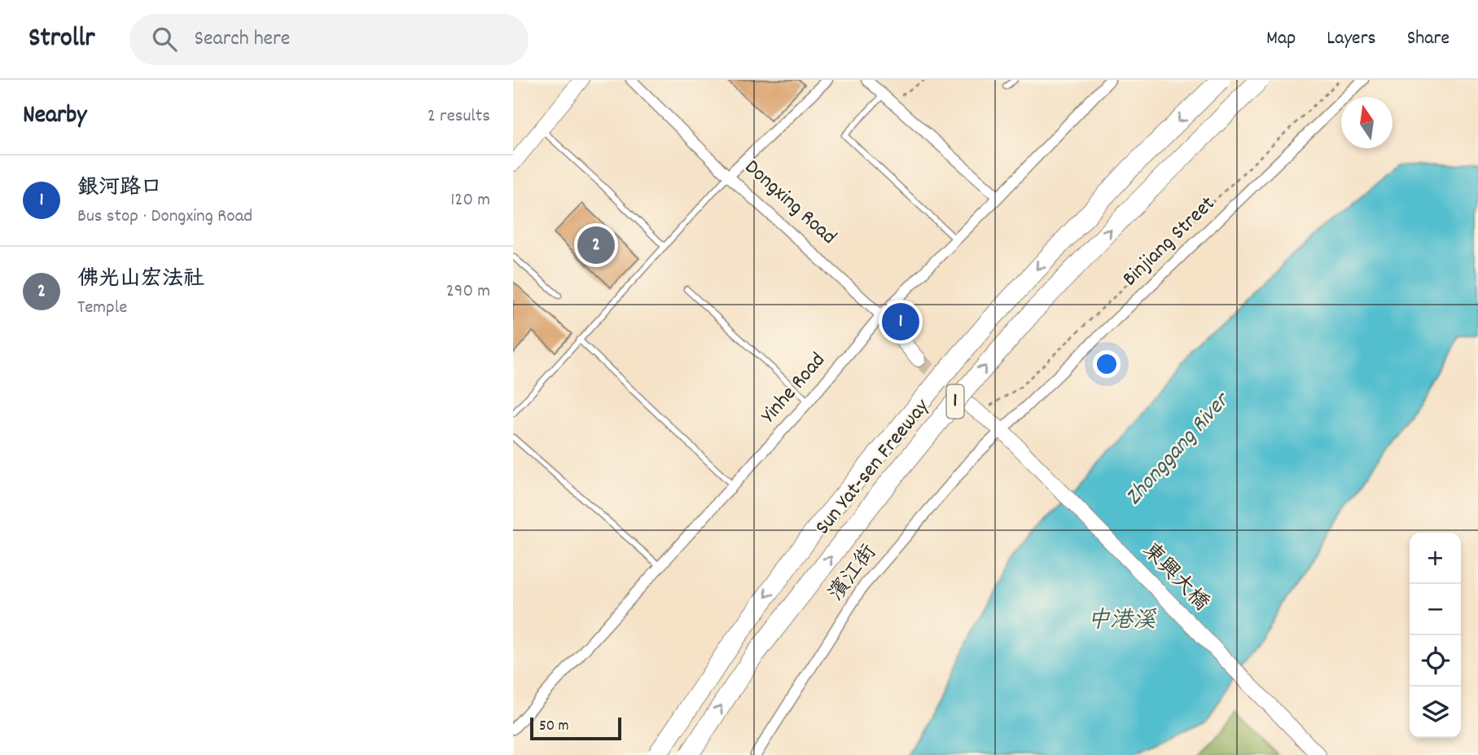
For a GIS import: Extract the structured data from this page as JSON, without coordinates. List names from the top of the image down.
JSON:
{
  "streets": {
    "highway": ["1", "Sun Yat-sen Freeway"],
    "street": [
      "Dongxing Road",
      "Binjiang Street",
      "Yinhe Road",
      "濱江街",
      "東興大橋"
    ]
  },
  "crossings": [
    ["Dongxing Road", "Yinhe Road"],
    ["Binjiang Street", "濱江街"],
    ["Binjiang Street", "東興大橋"],
    ["濱江街", "東興大橋"]
  ],
  "water": ["Zhonggang River", "中港溪"],
  "scale_bar": "50 m",
  "north": "top",
  "page": {
    "header": "Strollr",
    "search": "Search here",
    "nav": ["Map", "Layers", "Share"],
    "heading": ["Nearby", "2 results"],
    "list": [
      {
        "mark": "1",
        "name": "銀河路口",
        "note": "Bus stop · Dongxing Road",
        "value": "120 m"
      },
      {
        "mark": "2",
        "name": "佛光山宏法社",
        "note": "Temple",
        "value": "290 m"
      }
    ],
    "pins": ["2", "1"],
    "map_buttons": ["+", "−"],
    "scale": "50 m"
  }
}
